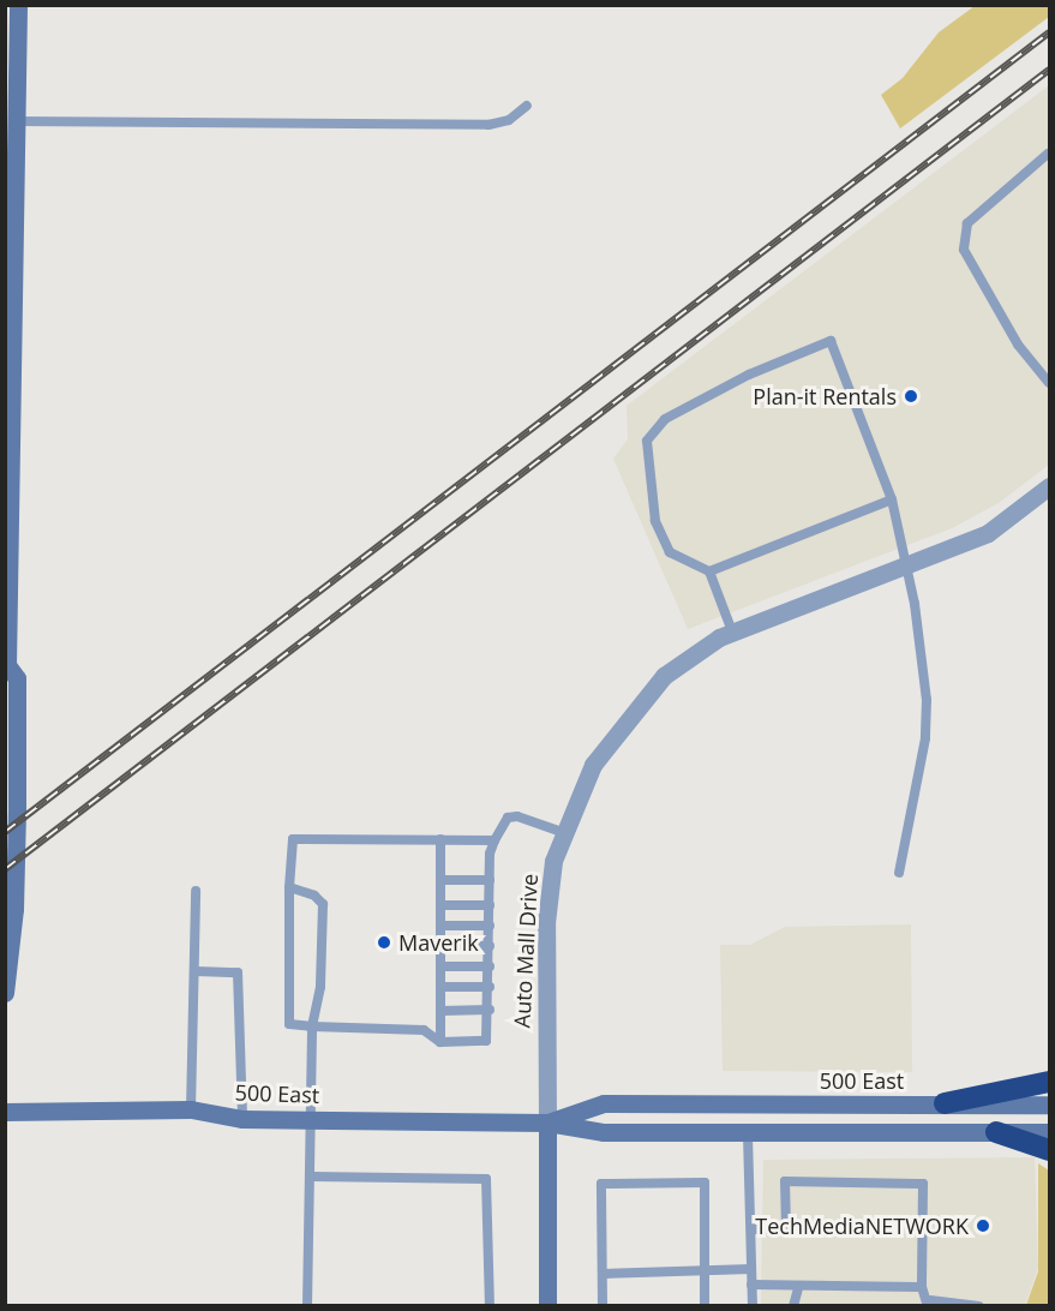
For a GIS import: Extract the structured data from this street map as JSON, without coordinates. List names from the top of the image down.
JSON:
{
  "streets": {
    "street": ["Auto Mall Drive", "500 East"]
  },
  "crossings": [
    ["Auto Mall Drive", "500 East"]
  ],
  "places": ["Plan-it Rentals", "Maverik", "TechMediaNETWORK"]
}
